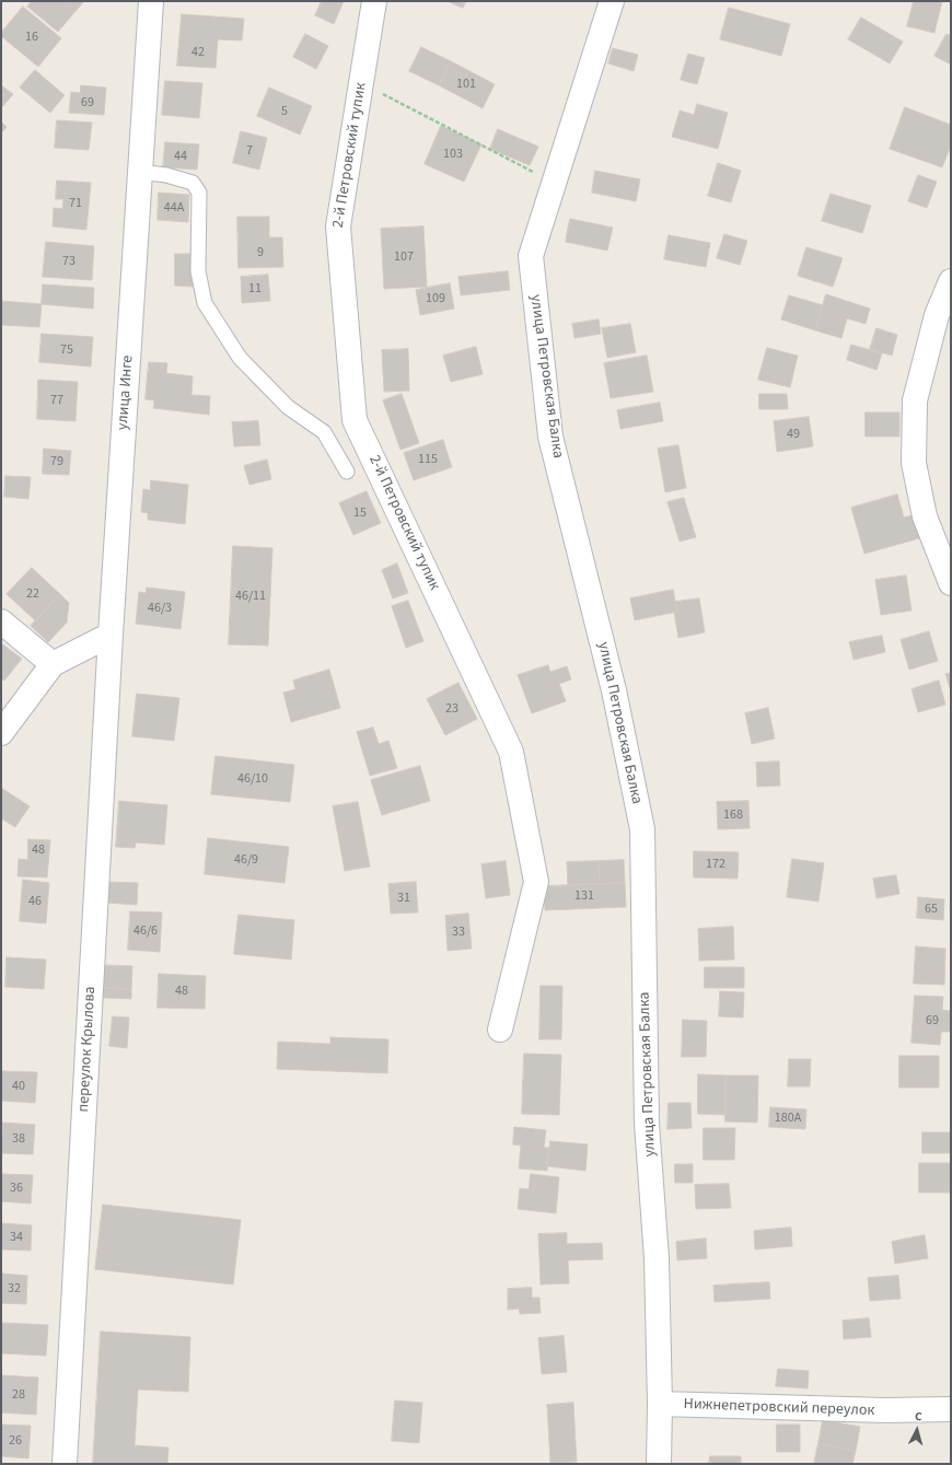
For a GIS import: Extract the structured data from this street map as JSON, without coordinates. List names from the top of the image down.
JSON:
{
  "streets": {
    "street": [
      "2-й Петровский тупик",
      "улица Петровская Балка",
      "улица Инге",
      "переулок Крылова",
      "Нижнепетровский переулок"
    ]
  },
  "crossings": [
    ["улица Петровская Балка", "Нижнепетровский переулок"],
    ["улица Инге", "переулок Крылова"]
  ],
  "house_numbers": [
    "16",
    "42",
    "101",
    "69",
    "5",
    "7",
    "103",
    "44",
    "71",
    "44А",
    "9",
    "107",
    "73",
    "11",
    "109",
    "75",
    "77",
    "49",
    "115",
    "79",
    "15",
    "22",
    "46/11",
    "46/3",
    "23",
    "46/10",
    "168",
    "48",
    "46/9",
    "172",
    "131",
    "31",
    "46",
    "65",
    "46/6",
    "33",
    "48",
    "69",
    "40",
    "180А",
    "38",
    "36",
    "34",
    "32",
    "28",
    "26"
  ],
  "north": "top"
}
